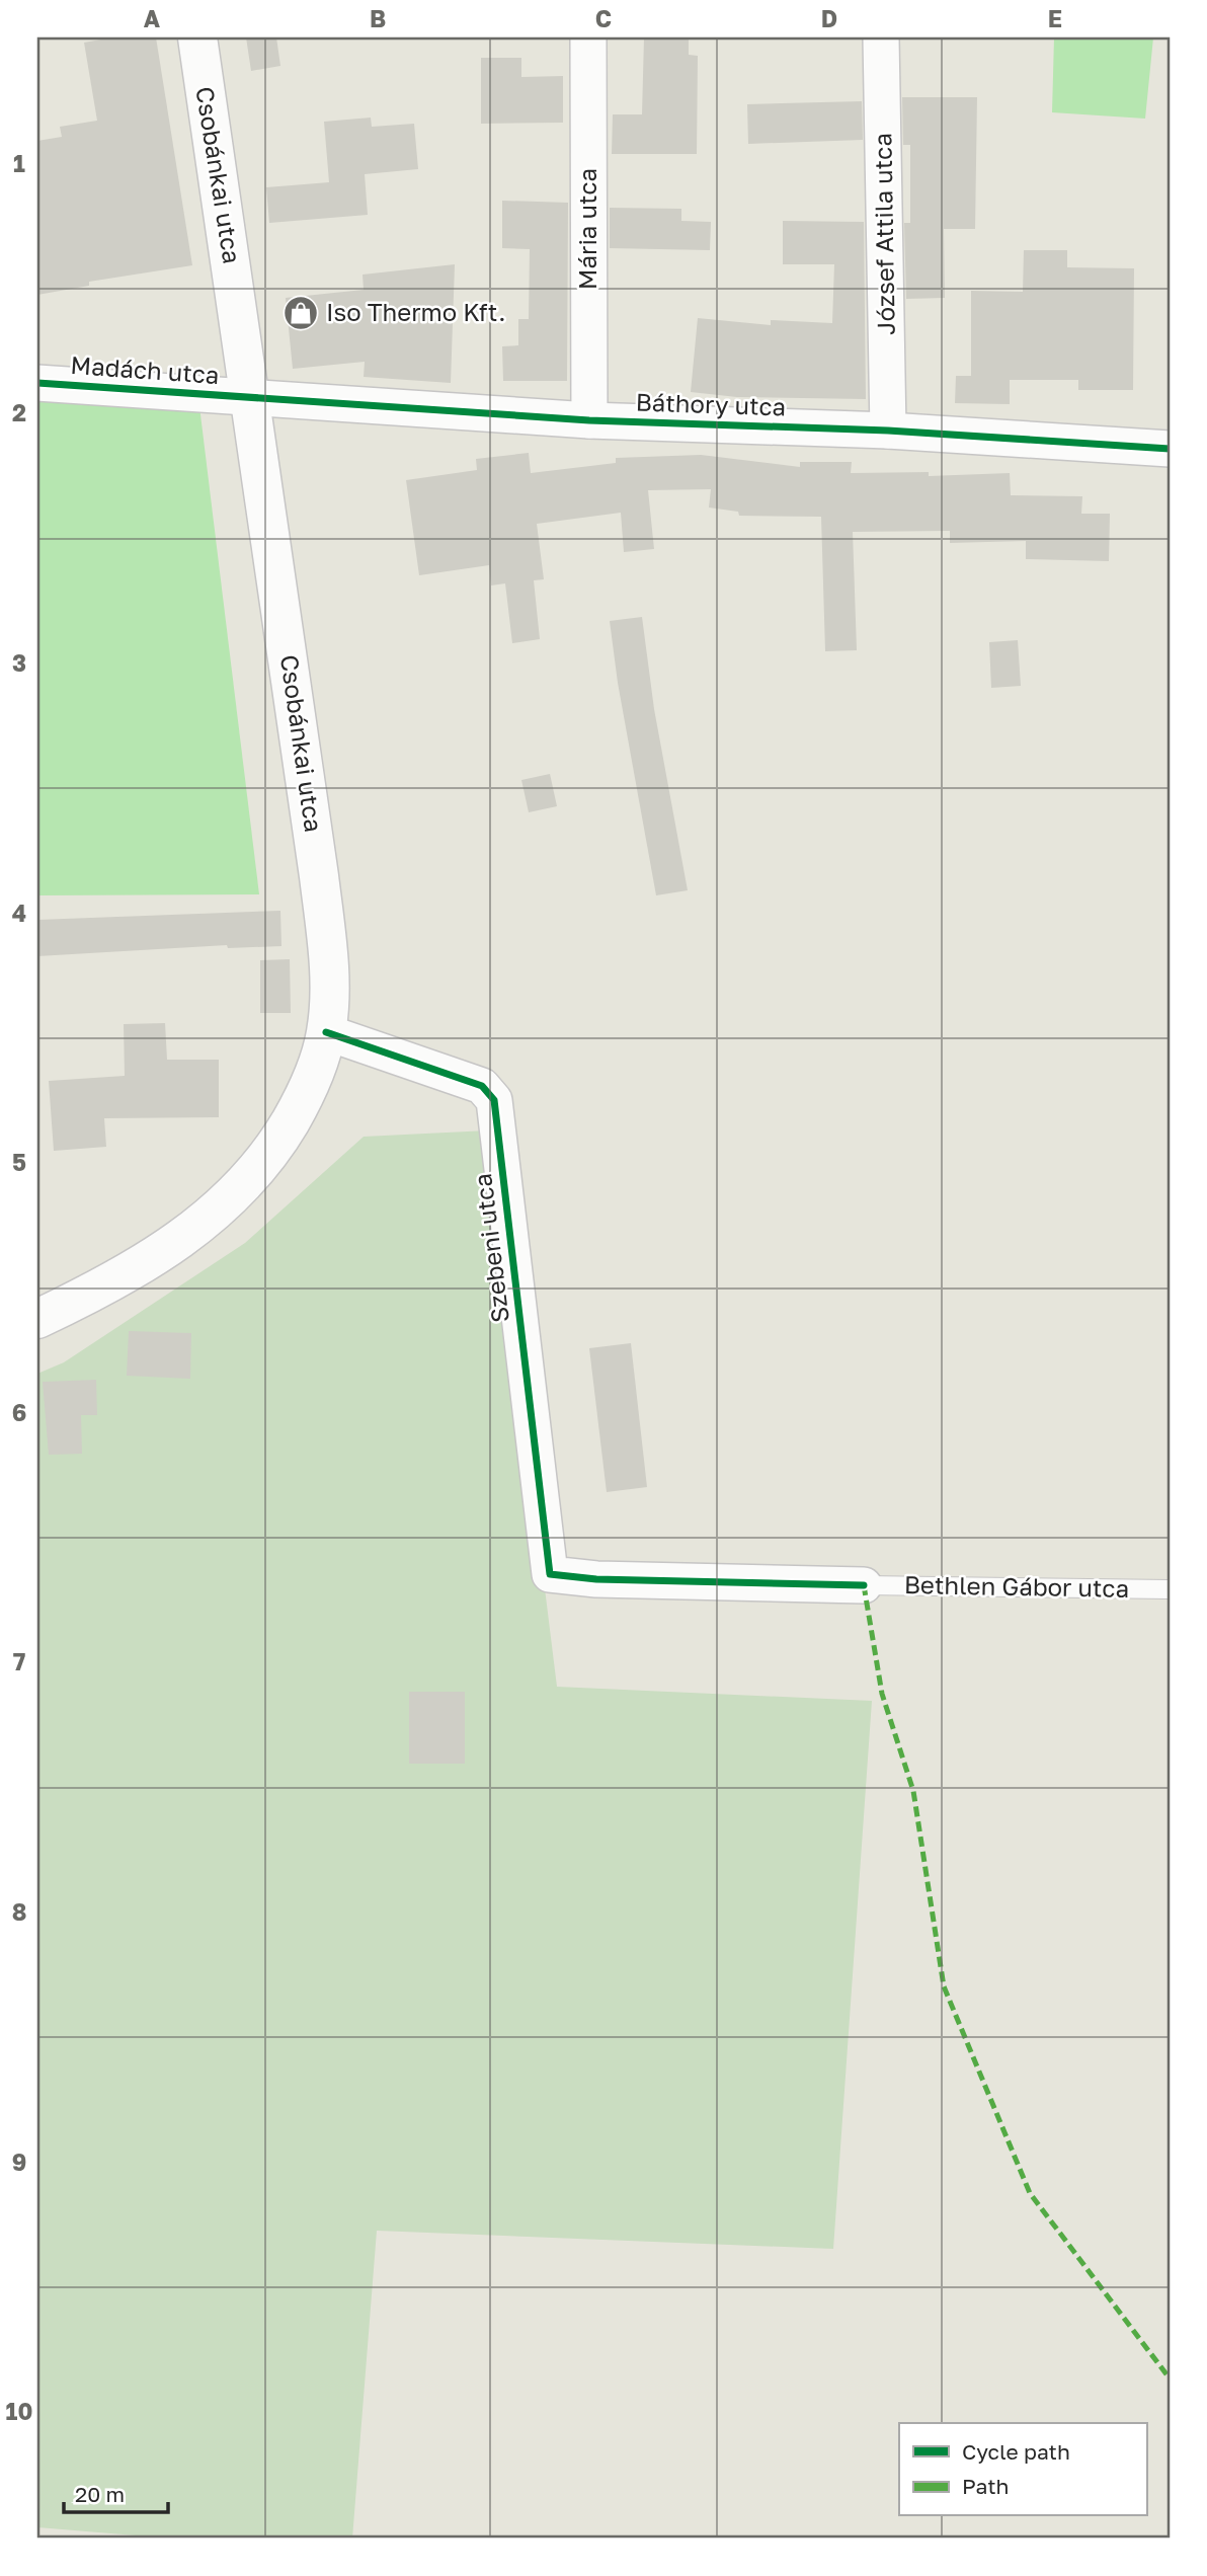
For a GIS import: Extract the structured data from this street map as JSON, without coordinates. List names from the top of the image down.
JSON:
{
  "streets": {
    "main road": ["Csobánkai utca"],
    "street": [
      "Mária utca",
      "József Attila utca",
      "Madách utca",
      "Báthory utca",
      "Szebeni utca"
    ],
    "lane": ["Bethlen Gábor utca"]
  },
  "crossings": [
    ["Csobánkai utca", "Madách utca"],
    ["Csobánkai utca", "Báthory utca"],
    ["Csobánkai utca", "Szebeni utca"],
    ["Mária utca", "Báthory utca"],
    ["József Attila utca", "Báthory utca"],
    ["Madách utca", "Báthory utca"],
    ["Szebeni utca", "Bethlen Gábor utca"]
  ],
  "places": {
    "shop": ["Iso Thermo Kft."]
  },
  "legend": ["Cycle path", "Path"],
  "scale_bar": "20 m",
  "grid": {
    "columns": [
      "A",
      "B",
      "C",
      "D",
      "E"
    ],
    "rows": [
      "1",
      "2",
      "3",
      "4",
      "5",
      "6",
      "7",
      "8",
      "9",
      "10"
    ]
  }
}
